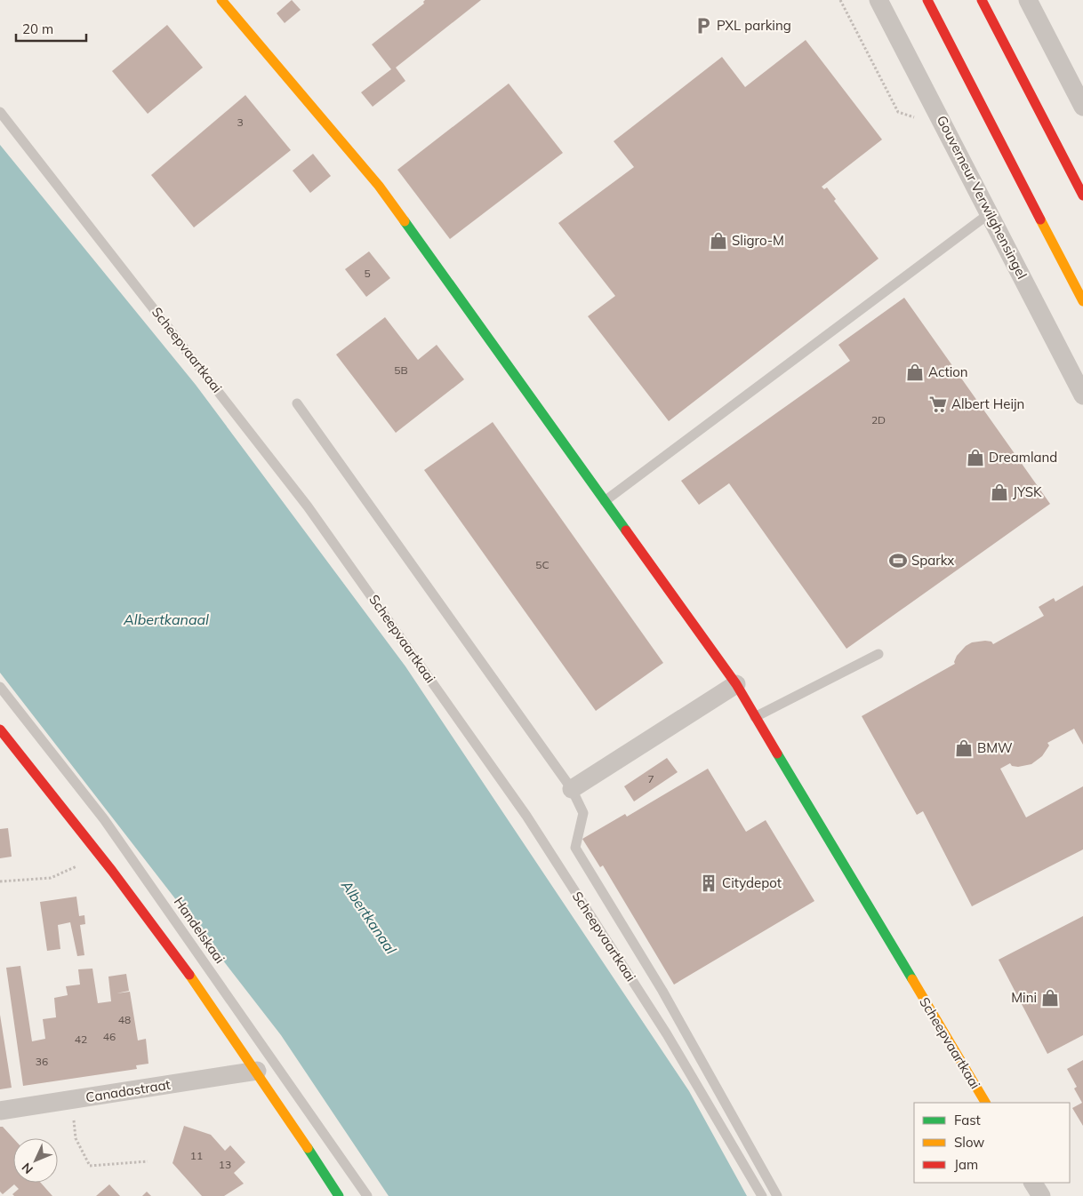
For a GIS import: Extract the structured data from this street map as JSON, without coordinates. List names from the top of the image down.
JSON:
{
  "streets": {
    "main road": ["Scheepvaartkaai"],
    "street": ["Gouverneur Verwilghensingel", "Canadastraat"],
    "lane": ["Handelskaai"]
  },
  "water": ["Albertkanaal"],
  "places": {
    "parking": ["PXL parking"],
    "shop": [
      "Sligro-M",
      "Action",
      "Dreamland",
      "JYSK",
      "BMW",
      "Mini"
    ],
    "supermarket": ["Albert Heijn"],
    "sports": ["Sparkx"],
    "building": ["Citydepot"]
  },
  "house_numbers": [
    "3",
    "5",
    "5B",
    "2D",
    "5C",
    "7",
    "48",
    "46",
    "42",
    "36",
    "11",
    "13"
  ],
  "legend": ["Fast", "Slow", "Jam"],
  "scale_bar": "20 m",
  "north": "bottom left"
}
